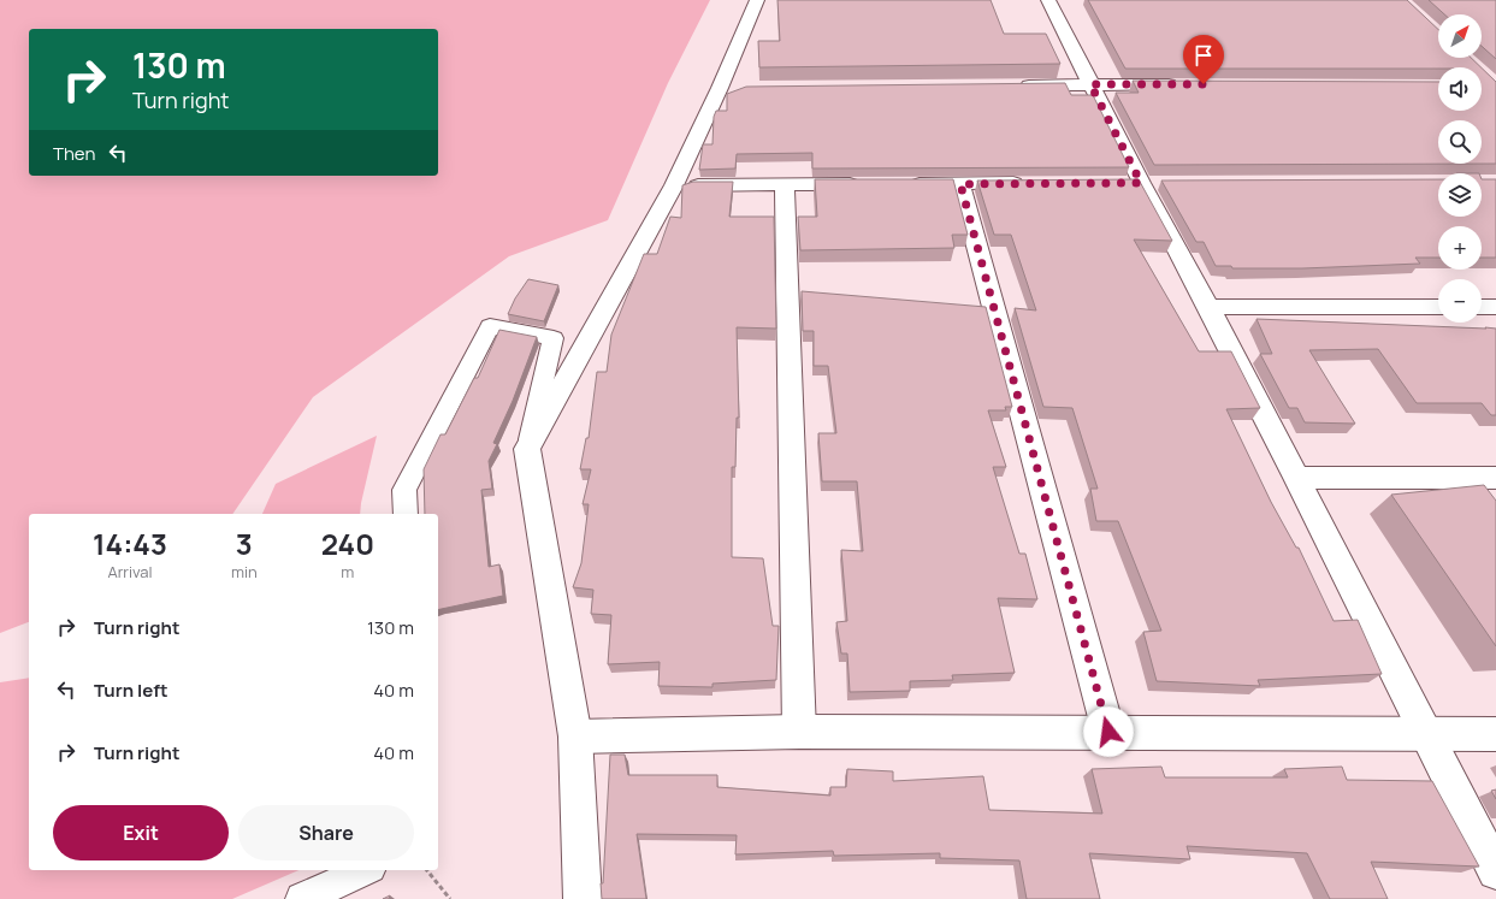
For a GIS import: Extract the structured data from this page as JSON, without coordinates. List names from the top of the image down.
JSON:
{
  "north": "top right",
  "page": {
    "map_buttons": ["+", "−"],
    "turn": ["130 m", "Turn right"],
    "then": "Then",
    "eta": [
      "14:43",
      "Arrival",
      "3",
      "min",
      "240",
      "m"
    ],
    "list": [
      {
        "name": "Turn right",
        "value": "130 m"
      },
      {
        "name": "Turn left",
        "value": "40 m"
      },
      {
        "name": "Turn right",
        "value": "40 m"
      }
    ],
    "buttons": ["Exit", "Share"]
  }
}
